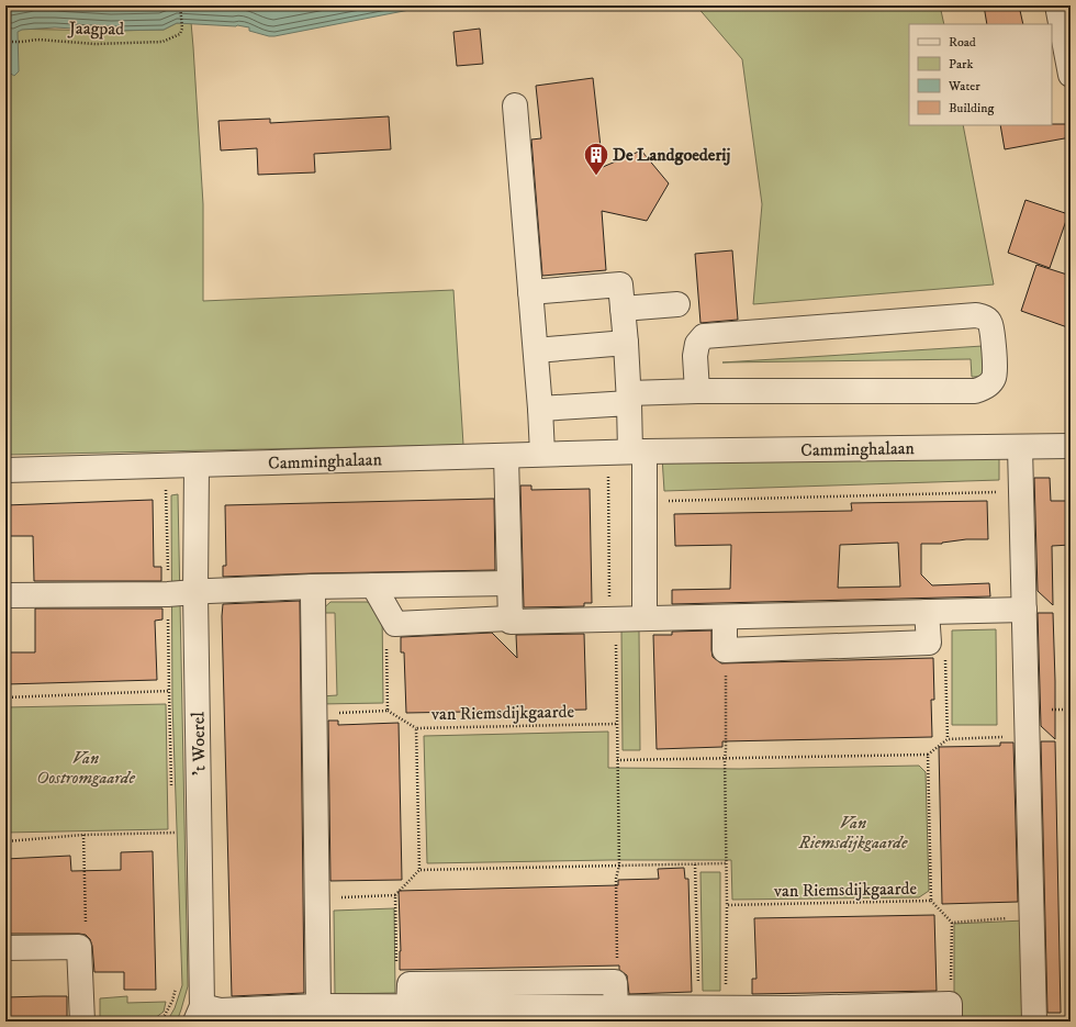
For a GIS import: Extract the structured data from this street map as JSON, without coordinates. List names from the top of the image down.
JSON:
{
  "streets": {
    "street": ["Camminghalaan", "'t Woerel"],
    "path": ["Jaagpad", "van Riemsdijkgaarde"]
  },
  "crossings": [
    ["Camminghalaan", "'t Woerel"]
  ],
  "parks": ["Van Oostromgaarde", "Van Riemsdijkgaarde"],
  "places": {
    "building": ["De Landgoederij"]
  },
  "legend": [
    "Road",
    "Park",
    "Water",
    "Building"
  ]
}
